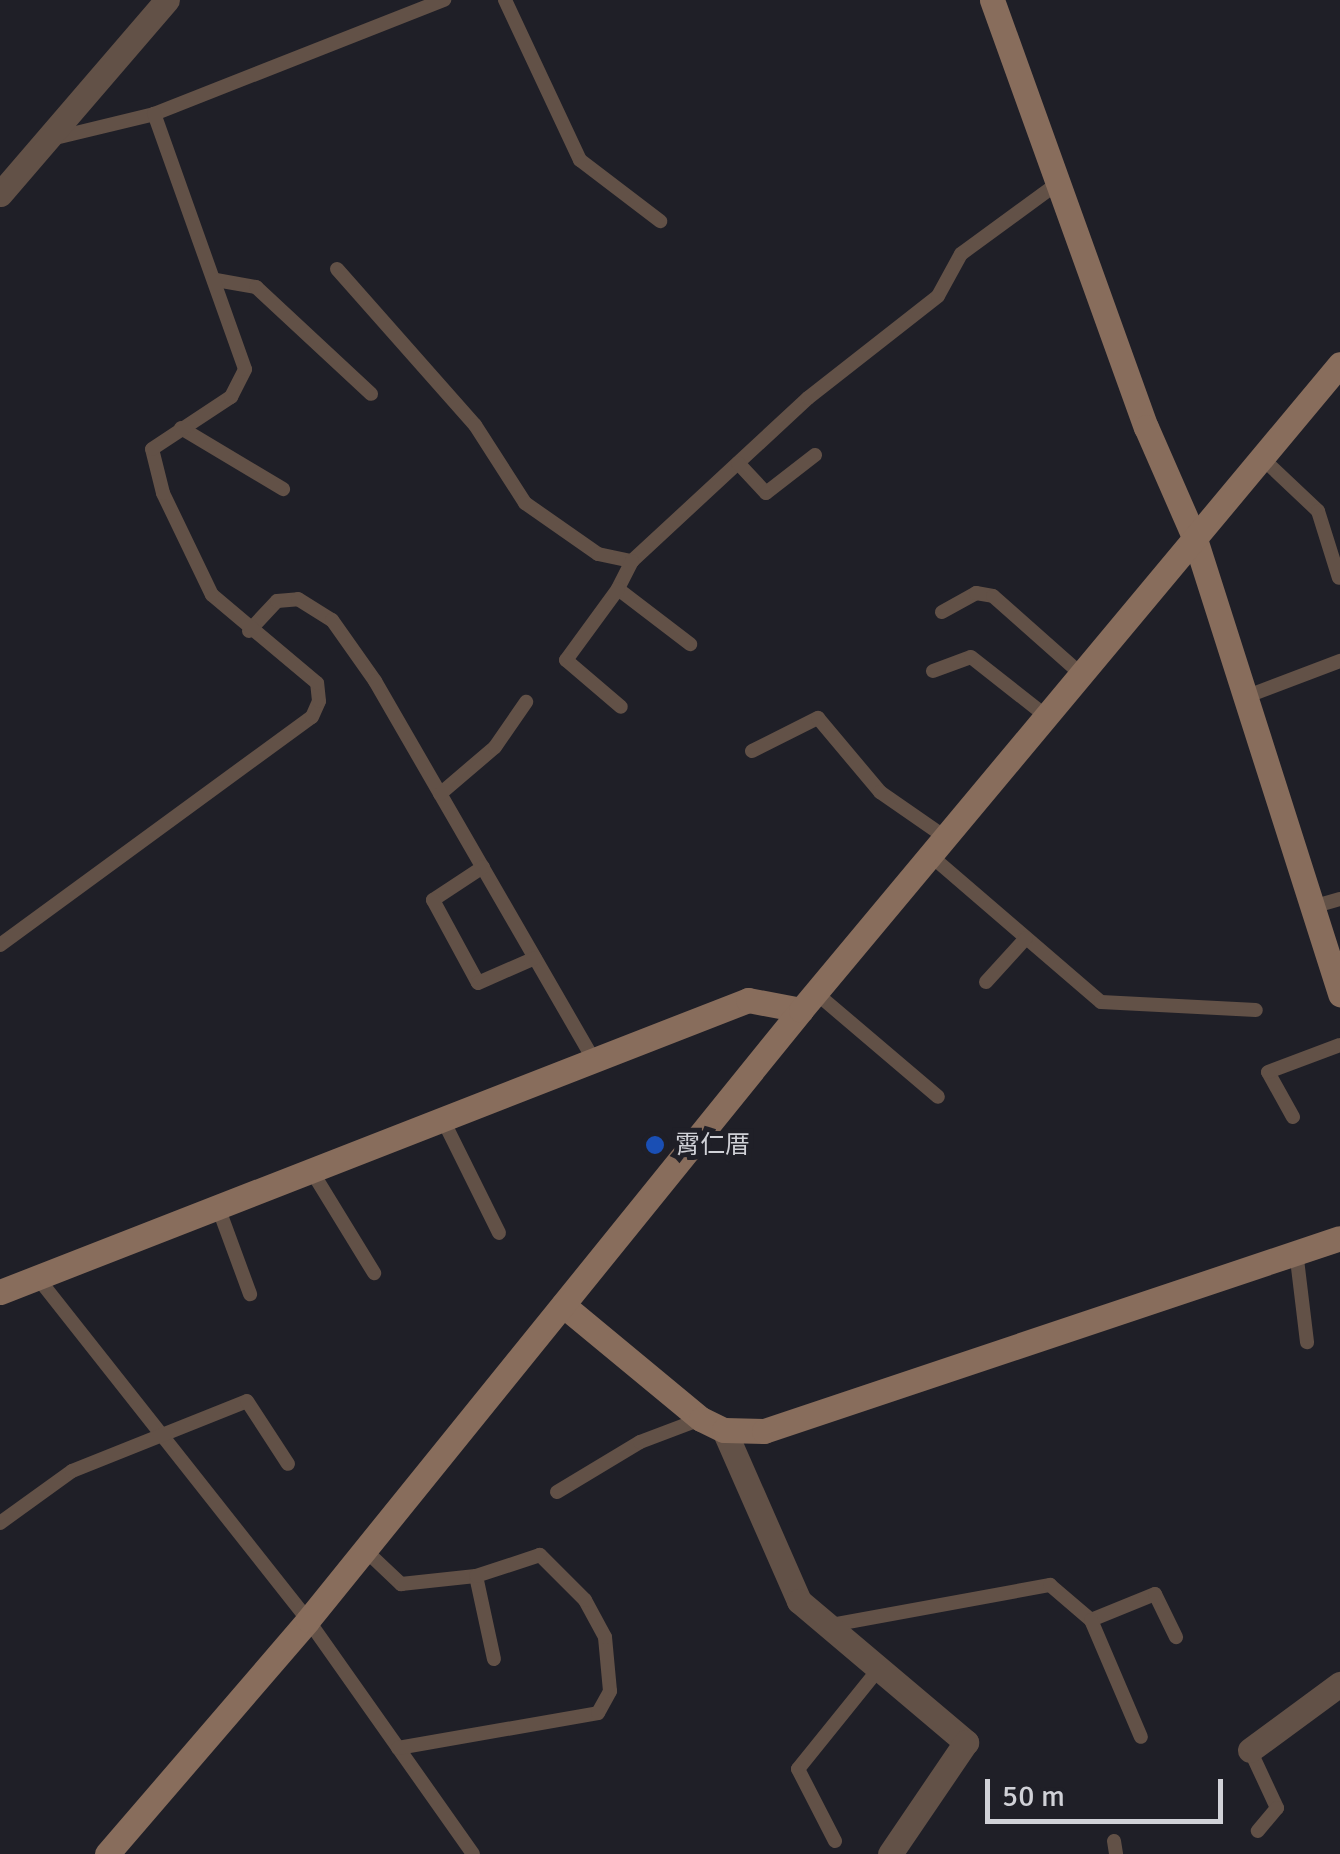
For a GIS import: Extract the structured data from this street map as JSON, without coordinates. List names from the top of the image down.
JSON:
{
  "places": ["霄仁厝"],
  "scale_bar": "50 m"
}
